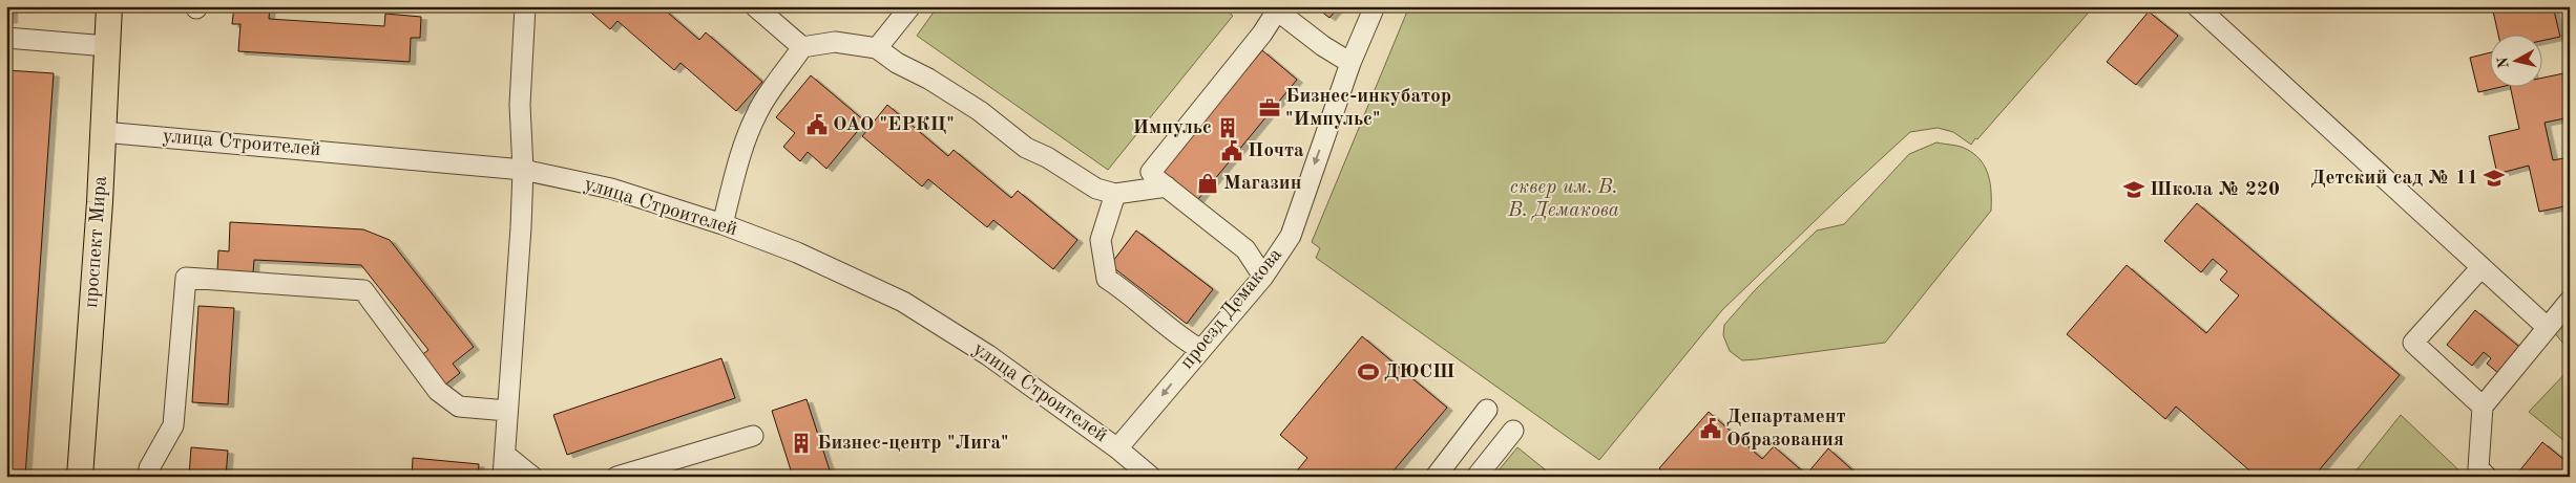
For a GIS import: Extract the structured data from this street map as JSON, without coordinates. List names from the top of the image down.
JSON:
{
  "streets": {
    "main road": ["проспект Мира"],
    "street": ["улица Строителей", "проезд Демакова"]
  },
  "crossings": [
    ["улица Строителей", "проспект Мира"],
    ["улица Строителей", "проезд Демакова"]
  ],
  "parks": ["сквер им. В. В. Демакова"],
  "places": {
    "office": ["Бизнес-инкубатор \"Импульс\""],
    "public building": ["ОАО \"ЕРКЦ\"", "Почта", "Департамент Образования"],
    "building": ["Импульс", "Бизнес-центр \"Лига\""],
    "school or university": ["Детский сад № 11", "Школа № 220"],
    "shop": ["Магазин"],
    "sports": ["ДЮСШ"]
  },
  "north": "left"
}
